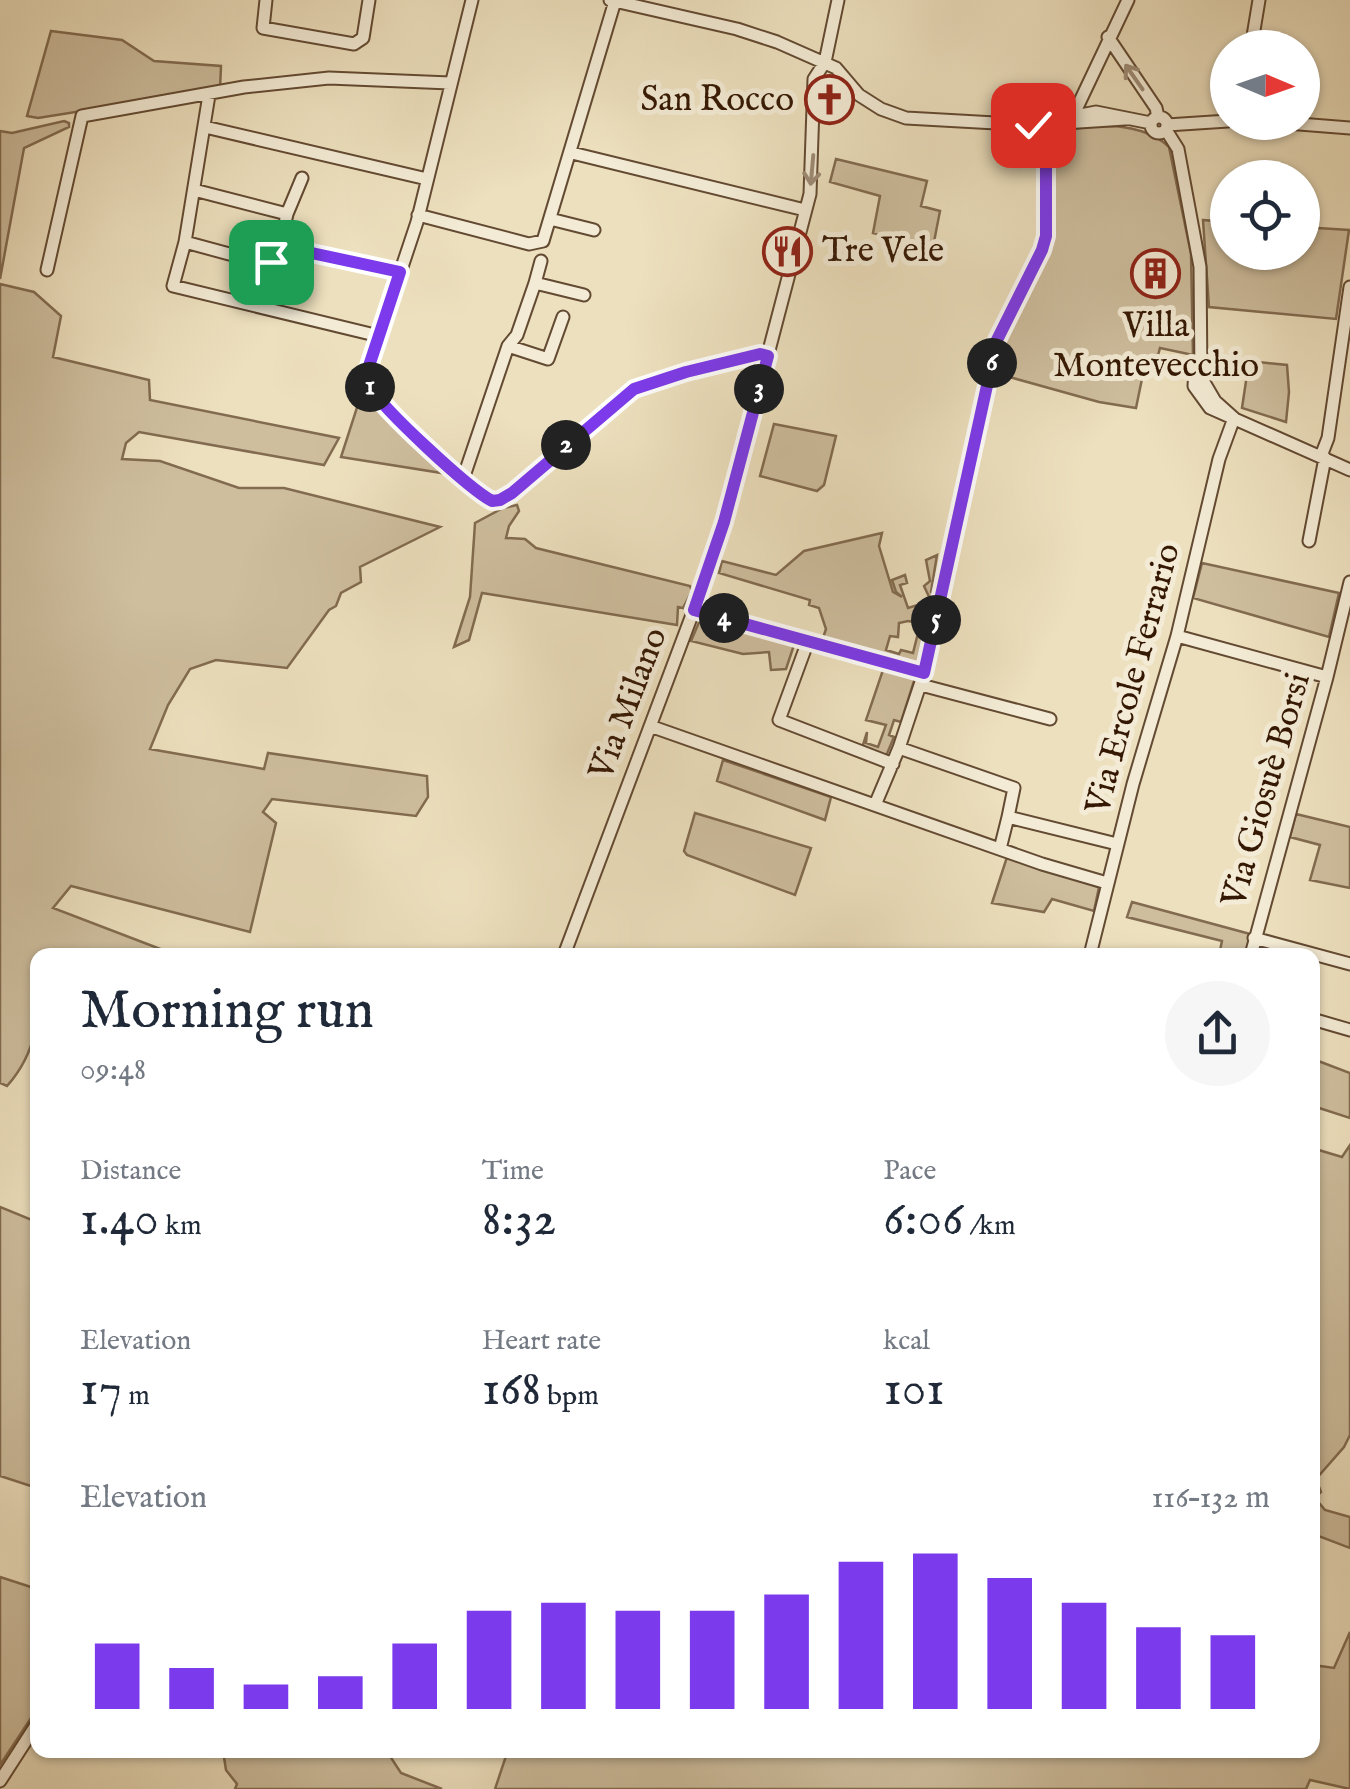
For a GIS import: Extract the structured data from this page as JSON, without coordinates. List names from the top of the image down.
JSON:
{
  "streets": {
    "street": ["Via Ercole Ferrario", "Via Milano", "Via Giosuè Borsi"]
  },
  "places": {
    "church": ["San Rocco"],
    "restaurant": ["Tre Vele"],
    "building": ["Villa Montevecchio"]
  },
  "north": "right",
  "page": {
    "pins": [
      "6",
      "1",
      "3",
      "2",
      "4",
      "5"
    ],
    "heading": ["Morning run", "09:48"],
    "stats": [
      ["Distance", "1.40 km"],
      ["Time", "8:32"],
      ["Pace", "6:06 /km"],
      ["Elevation", "17 m"],
      ["Heart rate", "168 bpm"],
      ["kcal", "101"]
    ],
    "chart": ["Elevation", "116–132 m"]
  }
}
